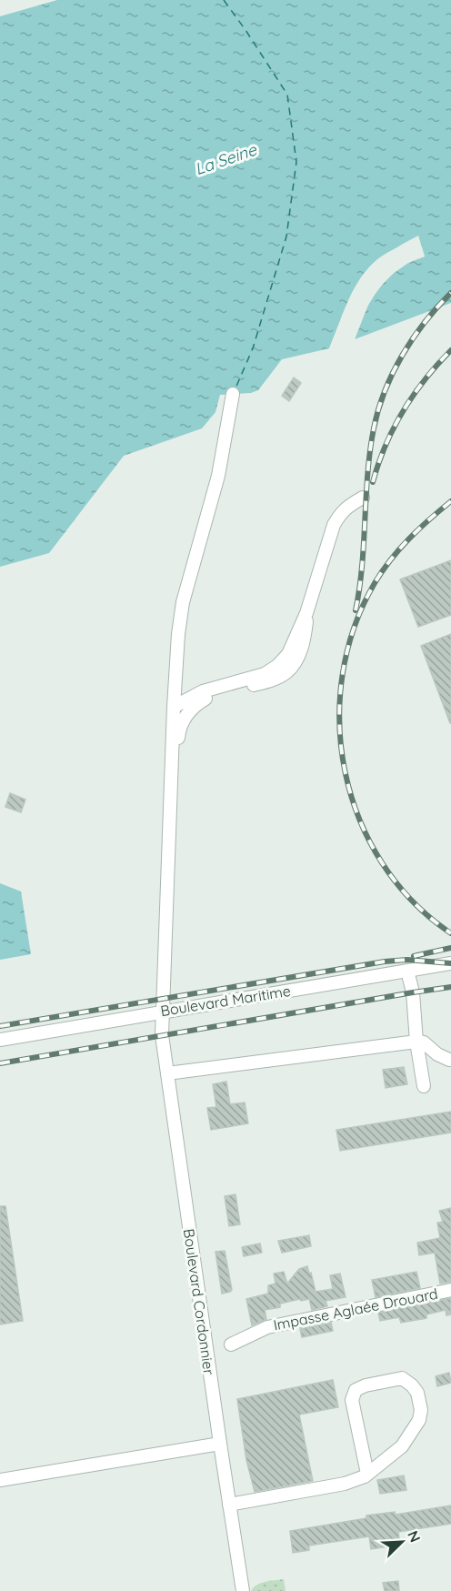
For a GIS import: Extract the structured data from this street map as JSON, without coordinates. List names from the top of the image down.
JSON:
{
  "streets": {
    "street": ["Boulevard Maritime", "Boulevard Cordonnier", "Impasse Aglaée Drouard"]
  },
  "crossings": [
    ["Boulevard Maritime", "Boulevard Cordonnier"]
  ],
  "water": ["La Seine"],
  "north": "top right"
}
